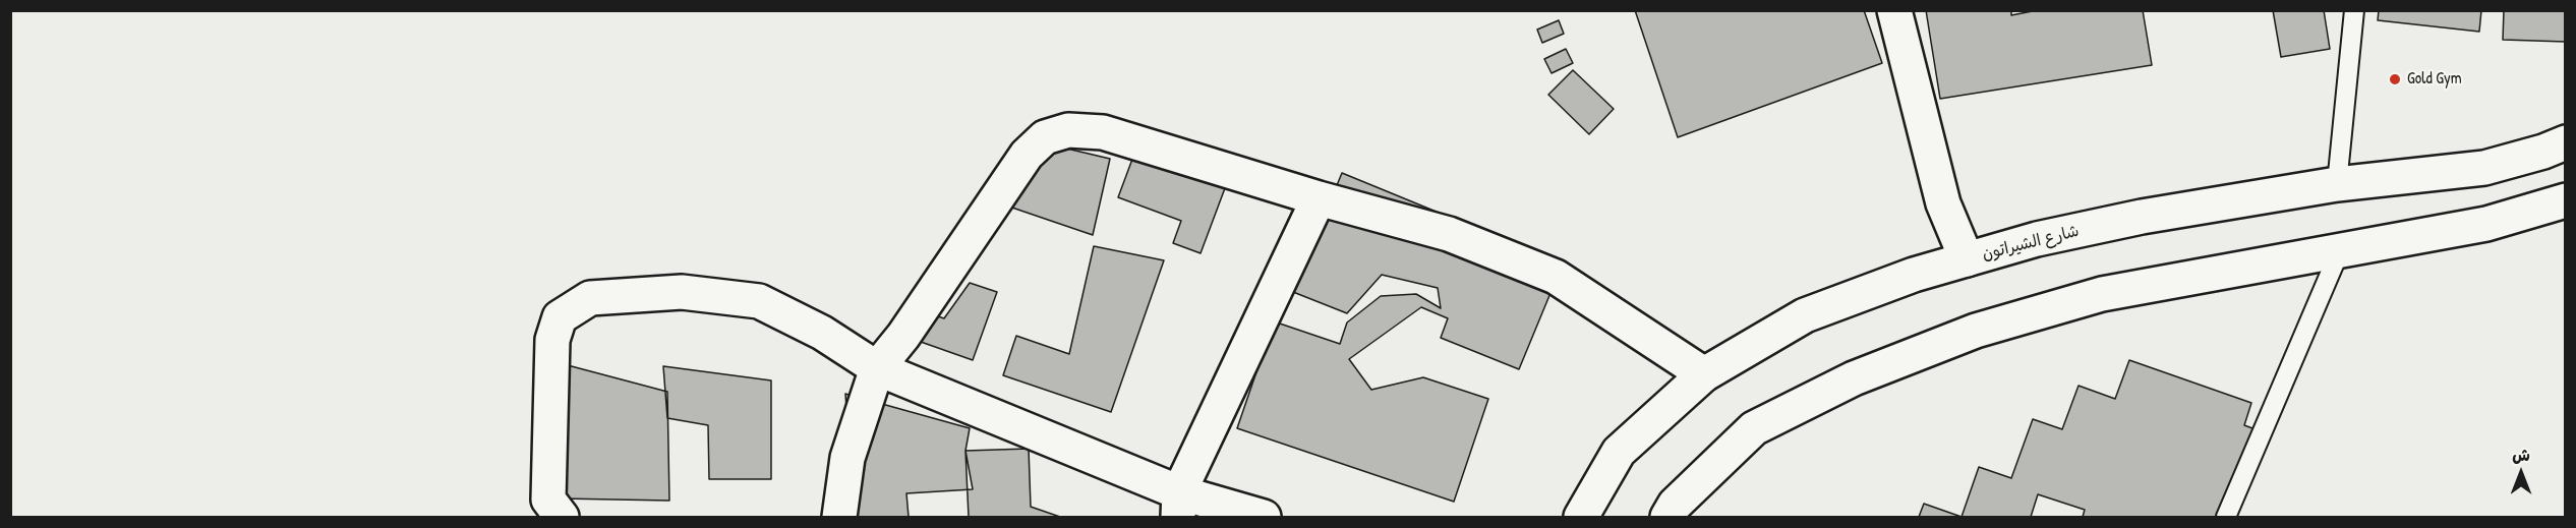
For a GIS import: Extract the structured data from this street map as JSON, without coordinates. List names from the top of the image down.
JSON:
{
  "streets": {
    "street": ["شارع الشيراتون"]
  },
  "places": ["Gold Gym"],
  "north": "top"
}
